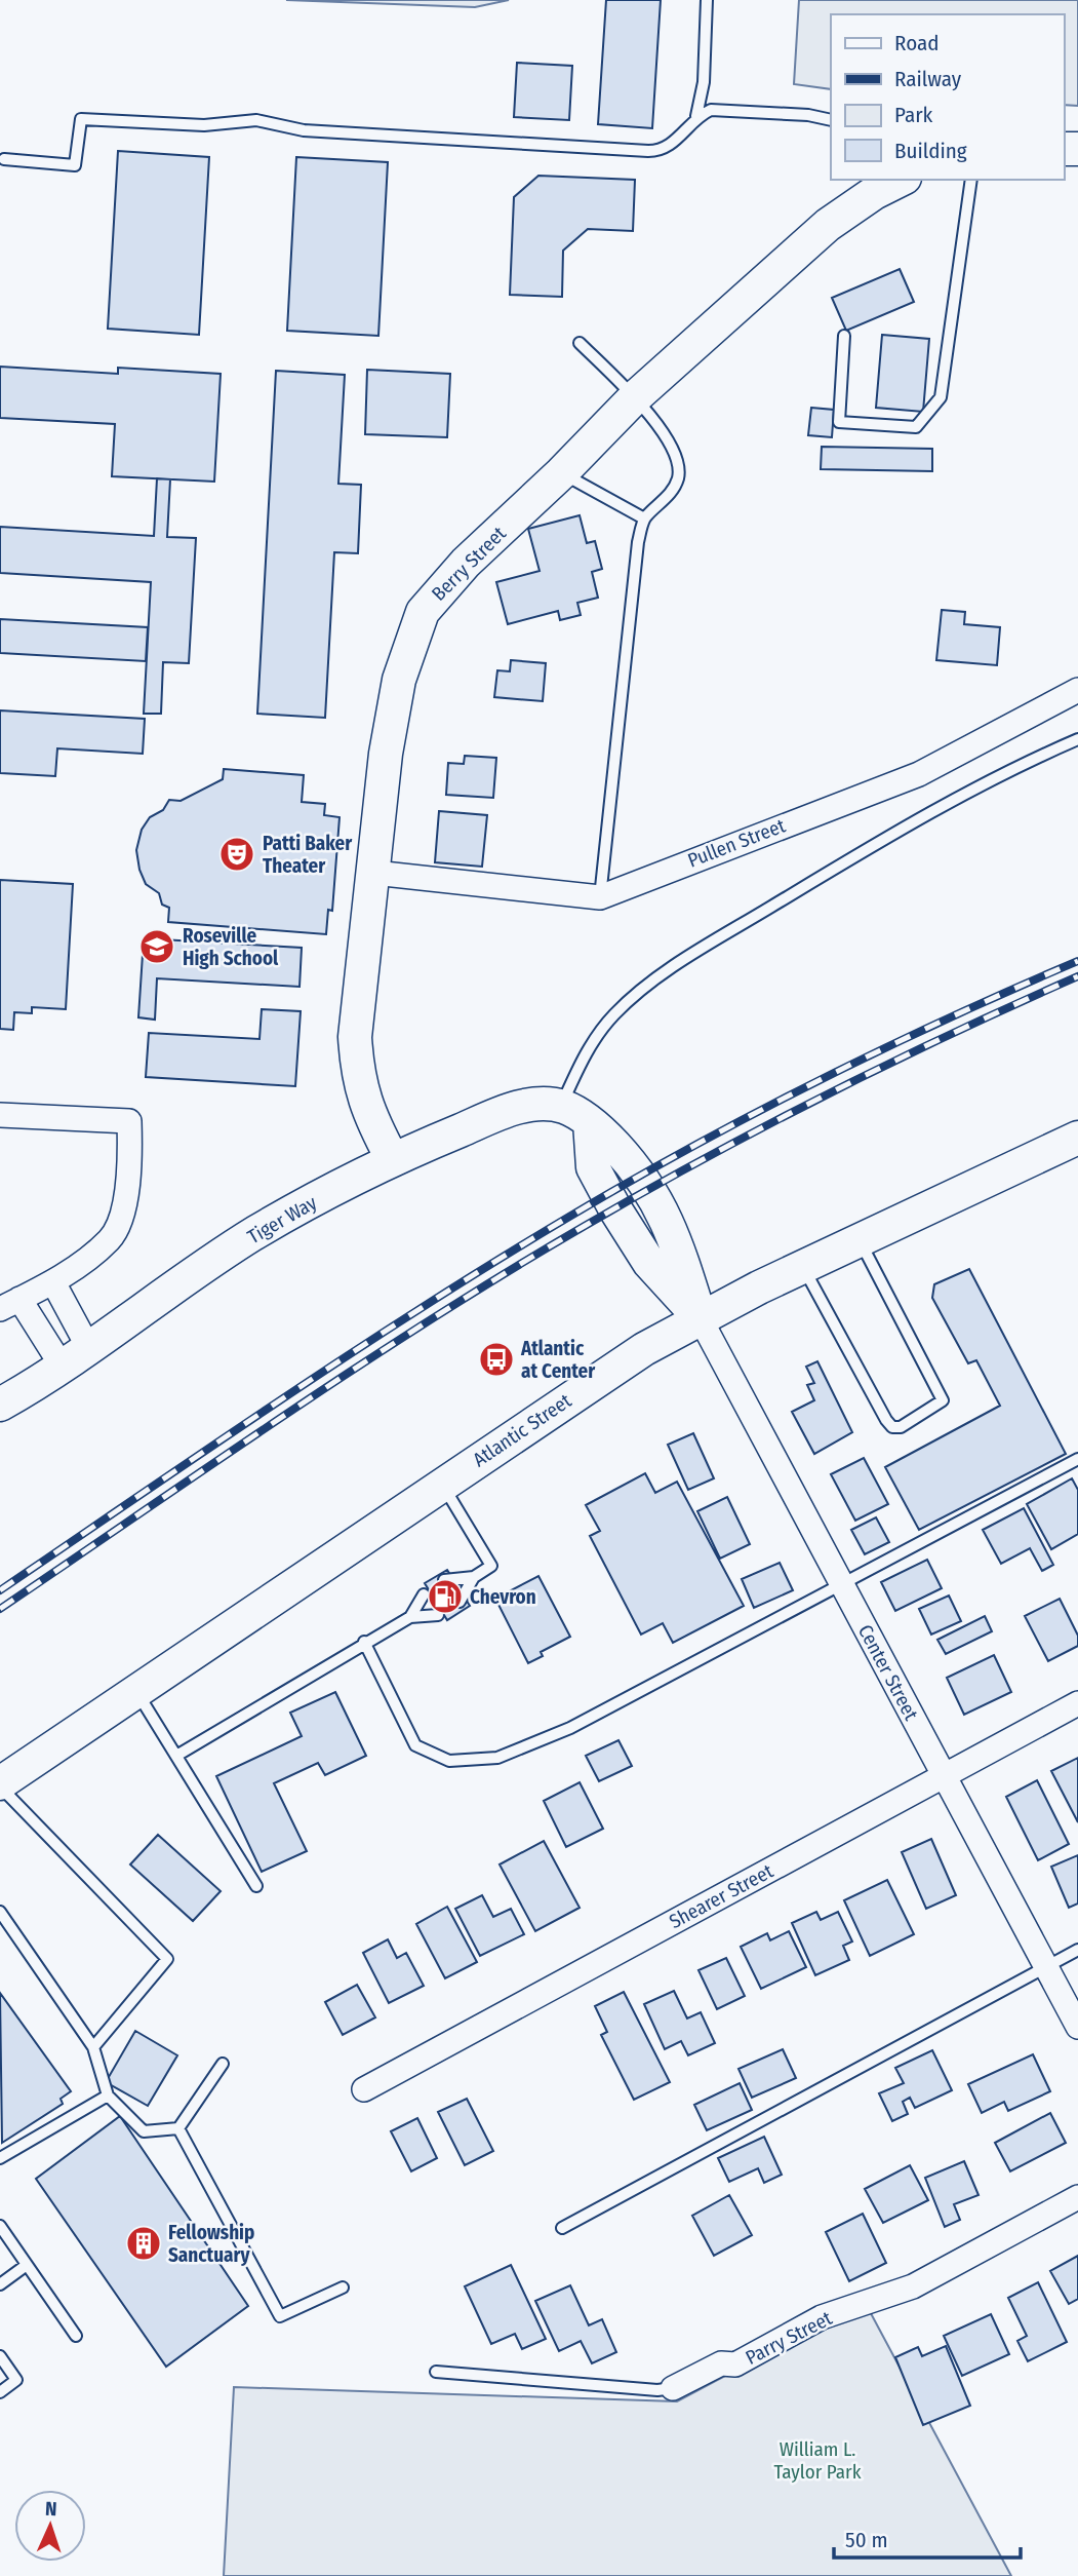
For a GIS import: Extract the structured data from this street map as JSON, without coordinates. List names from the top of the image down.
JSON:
{
  "streets": {
    "street": [
      "Berry Street",
      "Pullen Street",
      "Tiger Way",
      "Atlantic Street",
      "Center Street",
      "Shearer Street",
      "Parry Street"
    ]
  },
  "crossings": [
    ["Berry Street", "Pullen Street"],
    ["Berry Street", "Tiger Way"],
    ["Atlantic Street", "Center Street"],
    ["Center Street", "Shearer Street"]
  ],
  "parks": ["William L. Taylor Park"],
  "places": {
    "theatre": ["Patti Baker Theater"],
    "school or university": ["Roseville High School"],
    "bus stop": ["Atlantic at Center"],
    "fuel station": ["Chevron"],
    "building": ["Fellowship Sanctuary"]
  },
  "legend": [
    "Road",
    "Railway",
    "Park",
    "Building"
  ],
  "scale_bar": "50 m",
  "north": "top"
}
